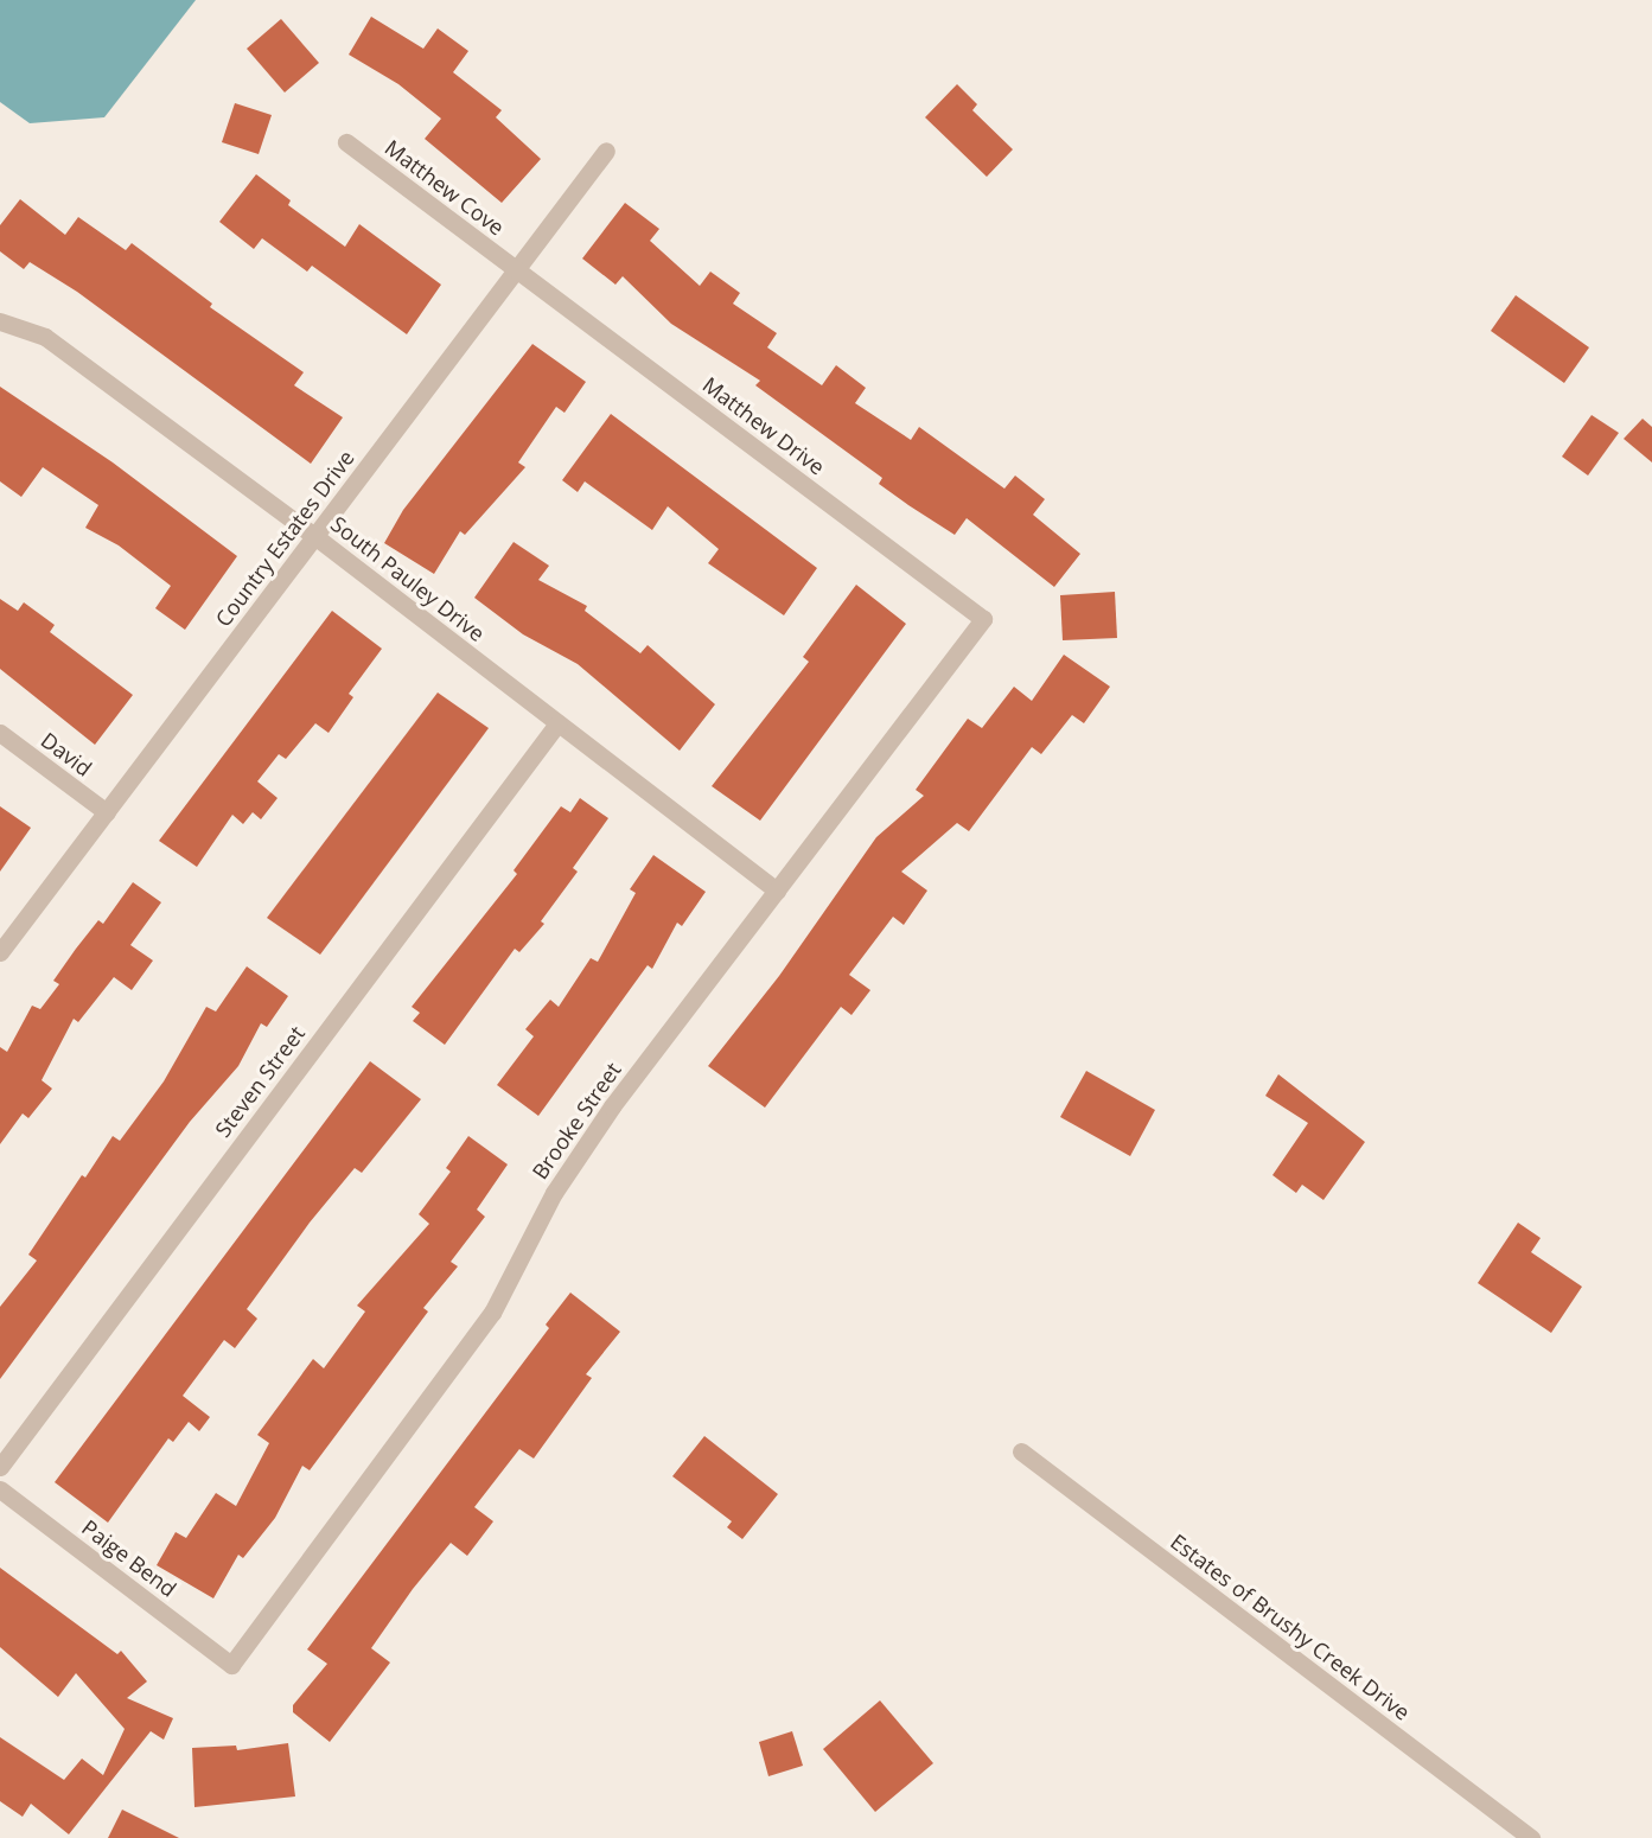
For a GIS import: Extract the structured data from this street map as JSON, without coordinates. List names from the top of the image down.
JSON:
{
  "streets": {
    "street": [
      "Matthew Cove",
      "Matthew Drive",
      "Country Estates Drive",
      "South Pauley Drive",
      "David",
      "Steven Street",
      "Brooke Street",
      "Paige Bend",
      "Estates of Brushy Creek Drive"
    ]
  },
  "crossings": [
    ["Matthew Cove", "Matthew Drive"],
    ["Matthew Cove", "Country Estates Drive"],
    ["Matthew Drive", "Country Estates Drive"],
    ["Matthew Drive", "Brooke Street"],
    ["Country Estates Drive", "South Pauley Drive"],
    ["Country Estates Drive", "David"],
    ["South Pauley Drive", "Steven Street"],
    ["South Pauley Drive", "Brooke Street"],
    ["Brooke Street", "Paige Bend"]
  ]
}
